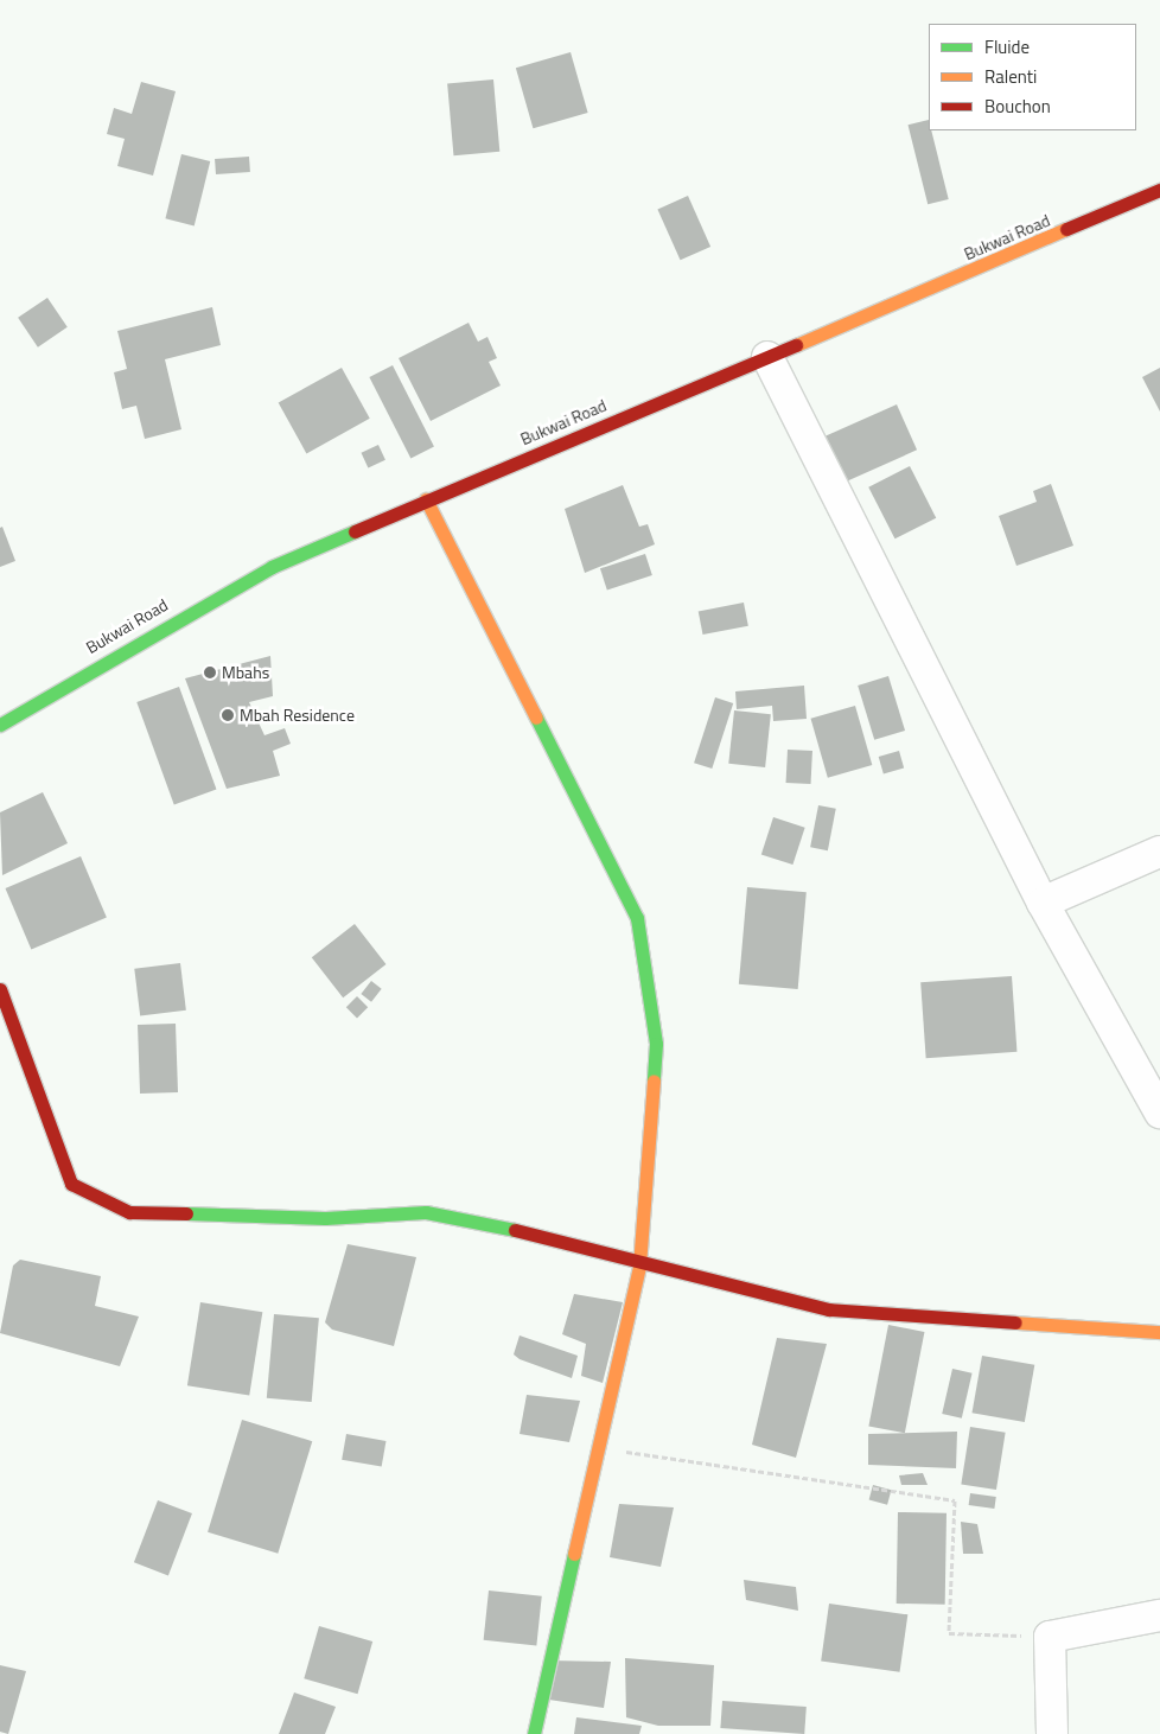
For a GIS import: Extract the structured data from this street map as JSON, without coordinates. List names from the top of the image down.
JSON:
{
  "streets": {
    "street": ["Bukwai Road"]
  },
  "places": ["Mbahs", "Mbah Residence"],
  "legend": ["Fluide", "Ralenti", "Bouchon"]
}
